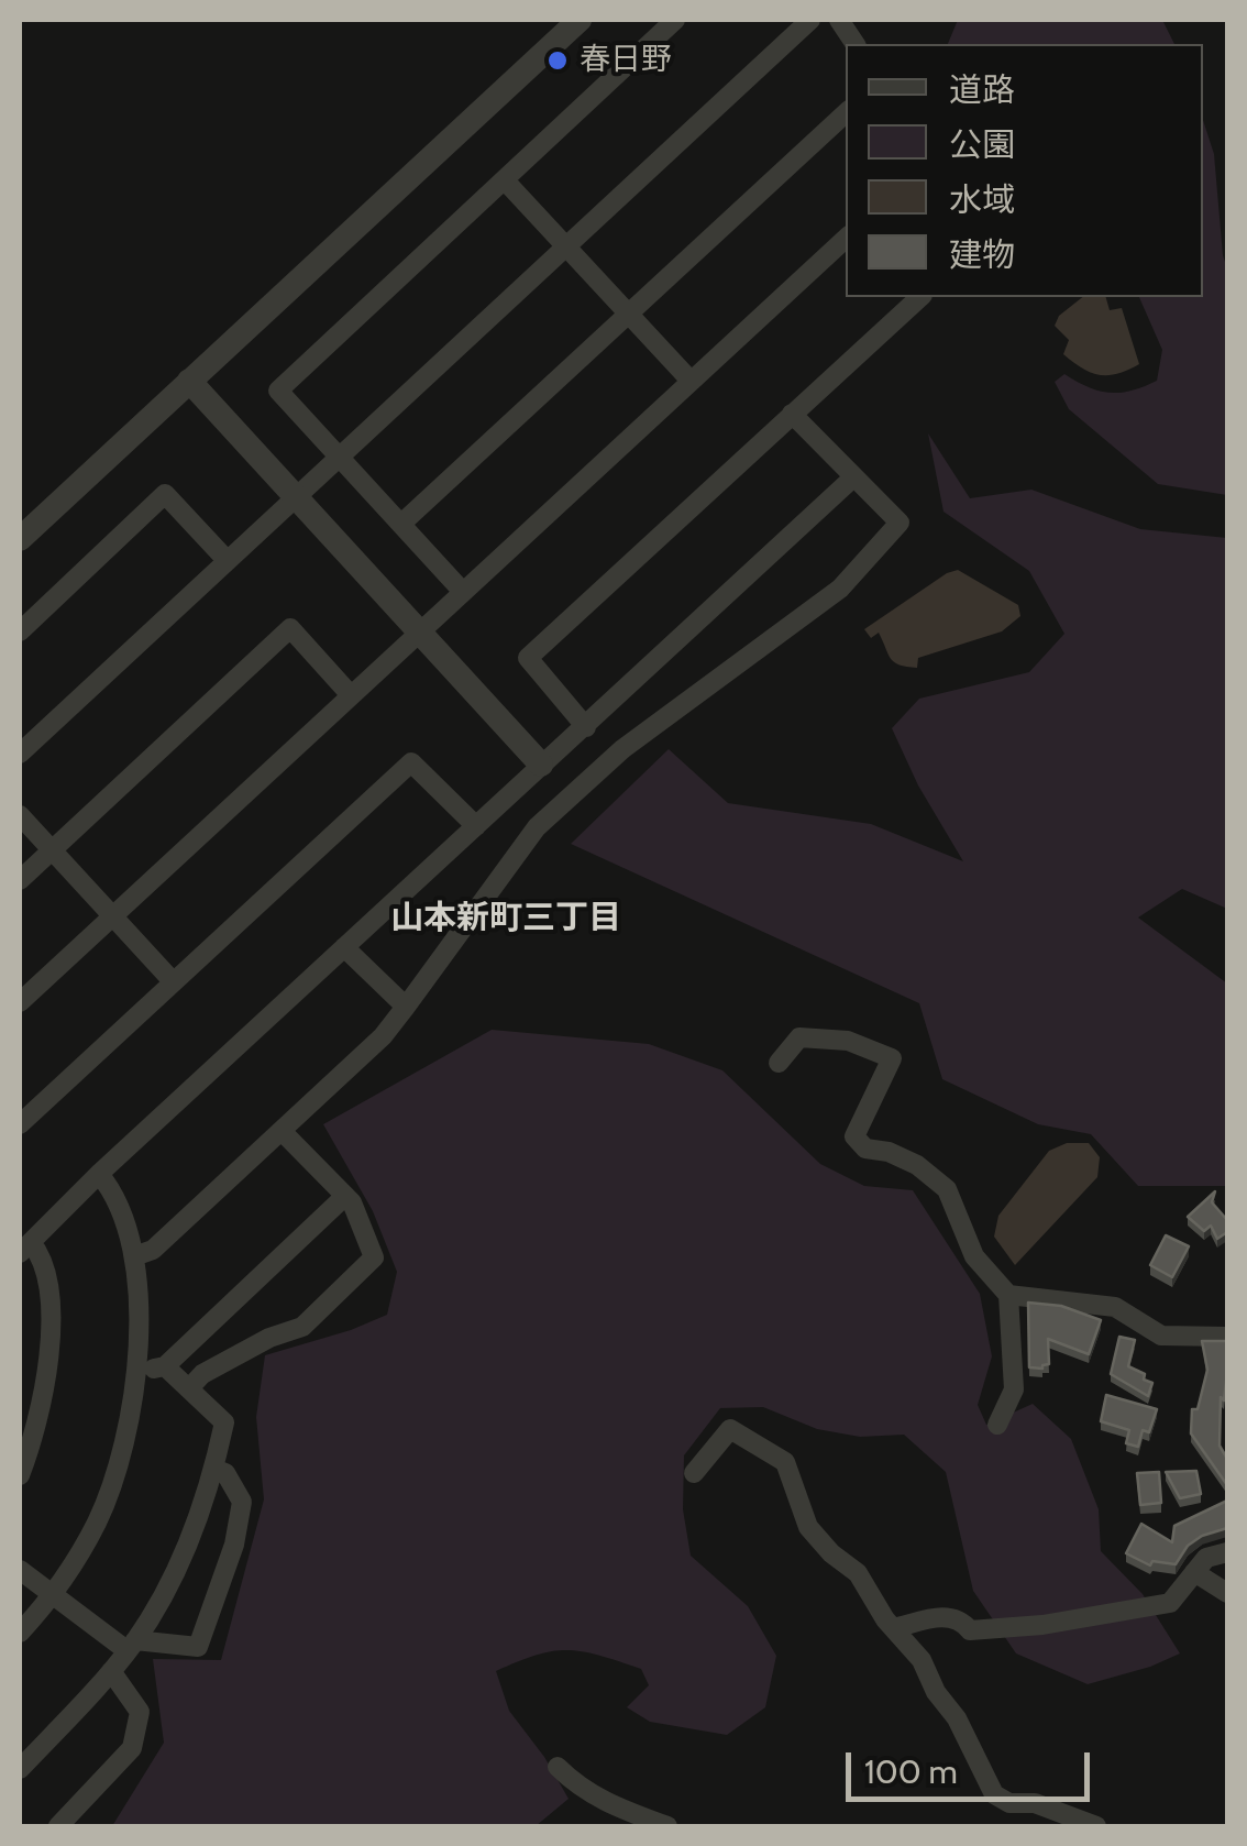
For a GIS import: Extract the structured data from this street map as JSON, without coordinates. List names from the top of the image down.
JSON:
{
  "districts": ["山本新町三丁目"],
  "places": ["春日野"],
  "legend": [
    "道路",
    "公園",
    "水域",
    "建物"
  ],
  "scale_bar": "100 m"
}
